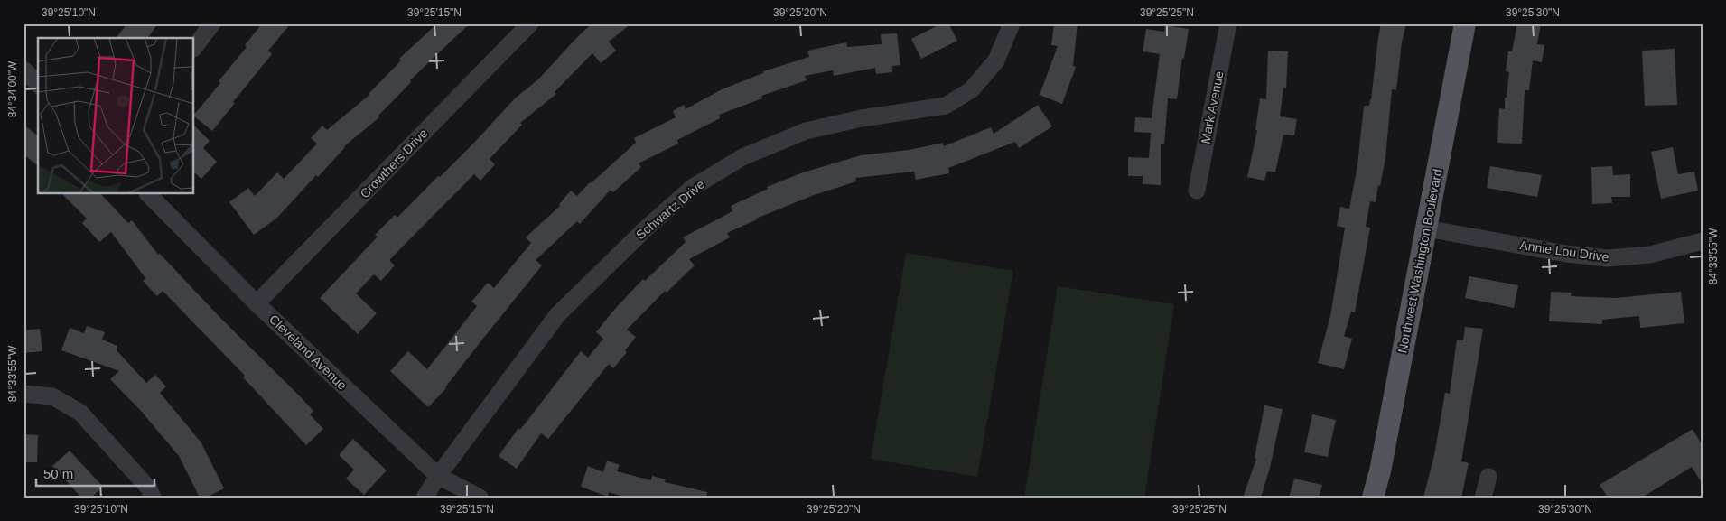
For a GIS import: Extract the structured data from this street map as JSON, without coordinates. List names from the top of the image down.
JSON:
{
  "streets": {
    "main road": ["Northwest Washington Boulevard"],
    "street": [
      "Mark Avenue",
      "Crowthers Drive",
      "Schwartz Drive",
      "Annie Lou Drive",
      "Cleveland Avenue"
    ]
  },
  "crossings": [
    ["Crowthers Drive", "Cleveland Avenue"],
    ["Schwartz Drive", "Cleveland Avenue"],
    ["Annie Lou Drive", "Northwest Washington Boulevard"]
  ],
  "scale_bar": "50 m",
  "coordinates": [
    "39°25'10\"N",
    "39°25'15\"N",
    "39°25'20\"N",
    "39°25'25\"N",
    "39°25'30\"N",
    "84°34'00\"W",
    "84°33'55\"W"
  ]
}
